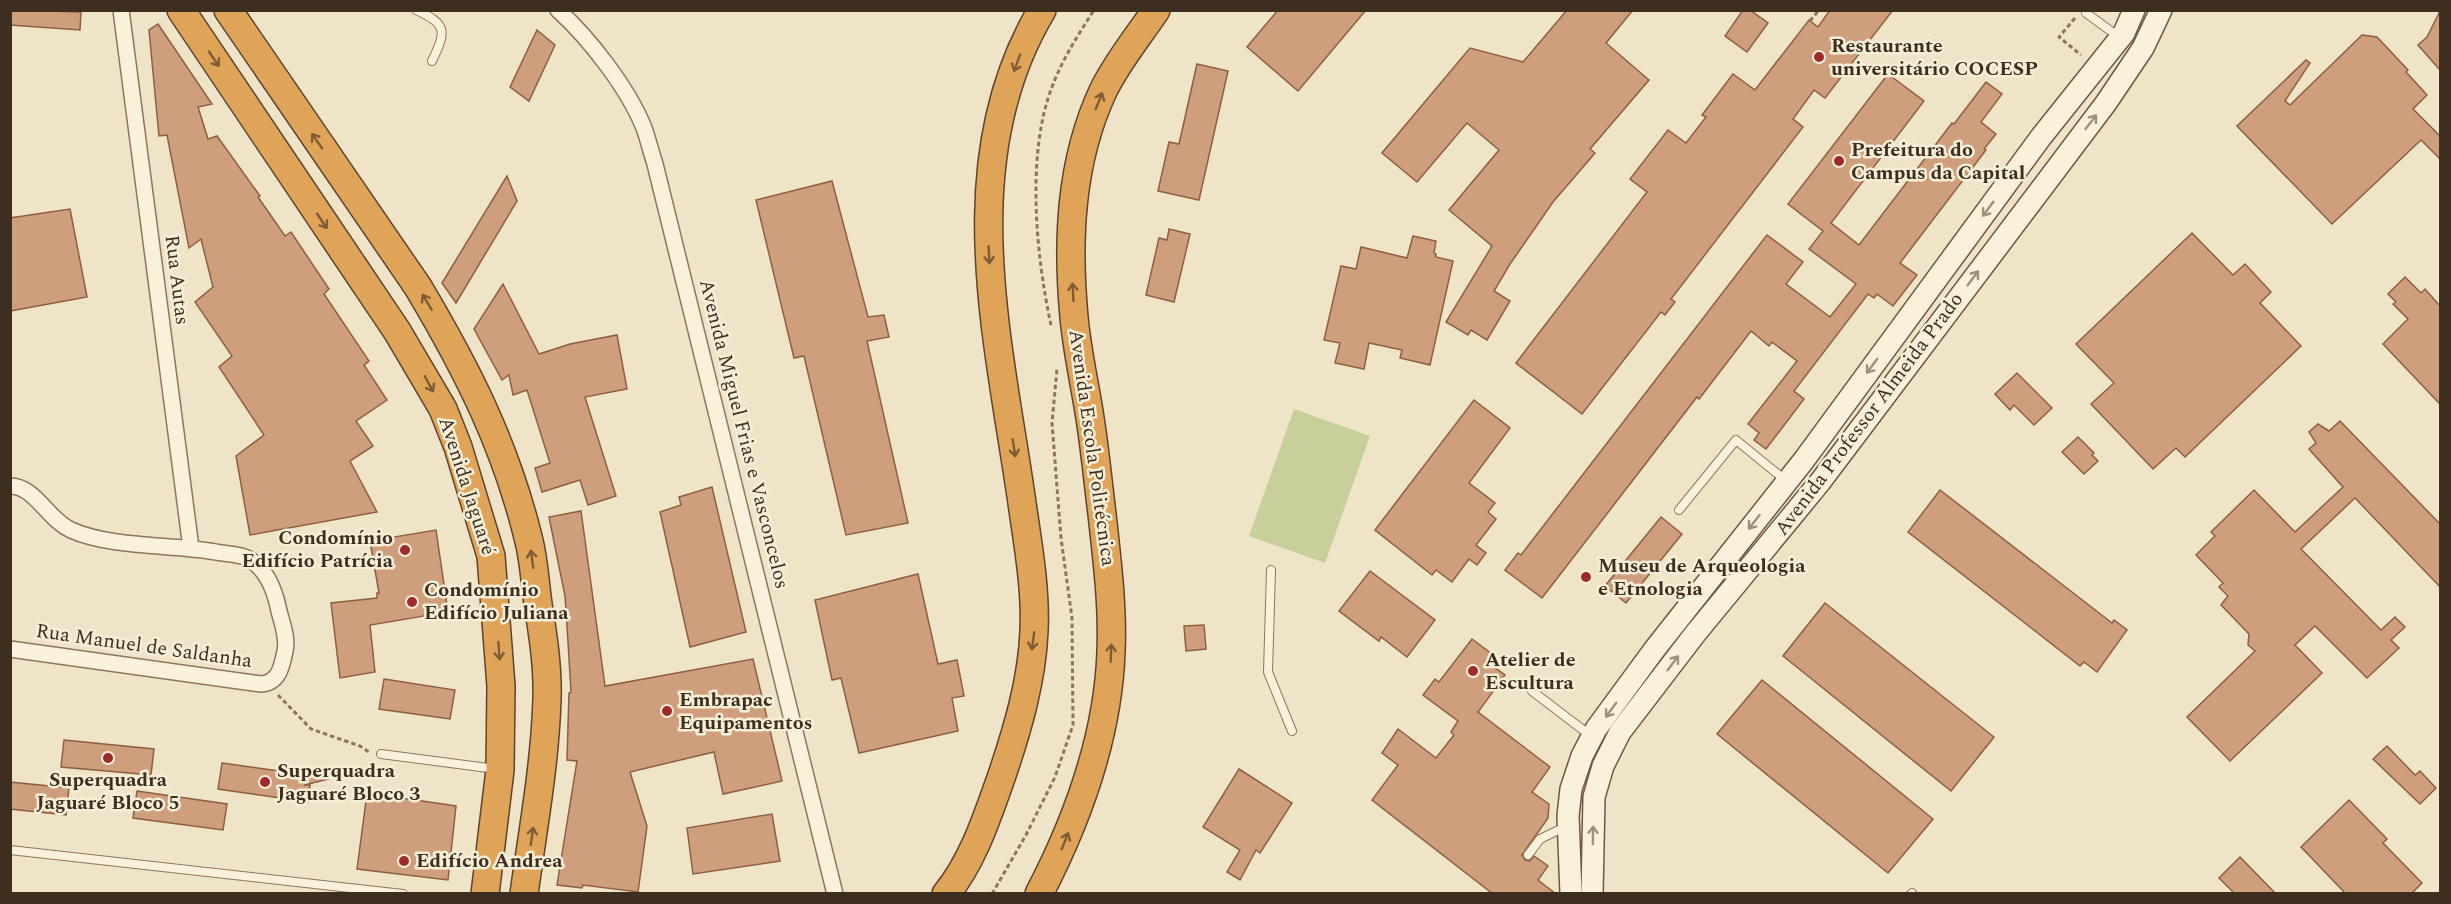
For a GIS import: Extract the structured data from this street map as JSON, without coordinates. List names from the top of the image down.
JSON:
{
  "streets": {
    "highway": ["Avenida Escola Politécnica", "Avenida Jaguaré"],
    "street": [
      "Rua Autas",
      "Avenida Professor Almeida Prado",
      "Avenida Miguel Frias e Vasconcelos",
      "Rua Manuel de Saldanha"
    ]
  },
  "crossings": [
    ["Rua Autas", "Rua Manuel de Saldanha"]
  ],
  "places": [
    "Restaurante universitário COCESP",
    "Prefeitura do Campus da Capital",
    "Condomínio Edifício Patrícia",
    "Museu de Arqueologia e Etnologia",
    "Condomínio Edifício Juliana",
    "Atelier de Escultura",
    "Embrapac Equipamentos",
    "Superquadra Jaguaré Bloco 5",
    "Superquadra Jaguaré Bloco 3",
    "Edifício Andrea"
  ]
}
